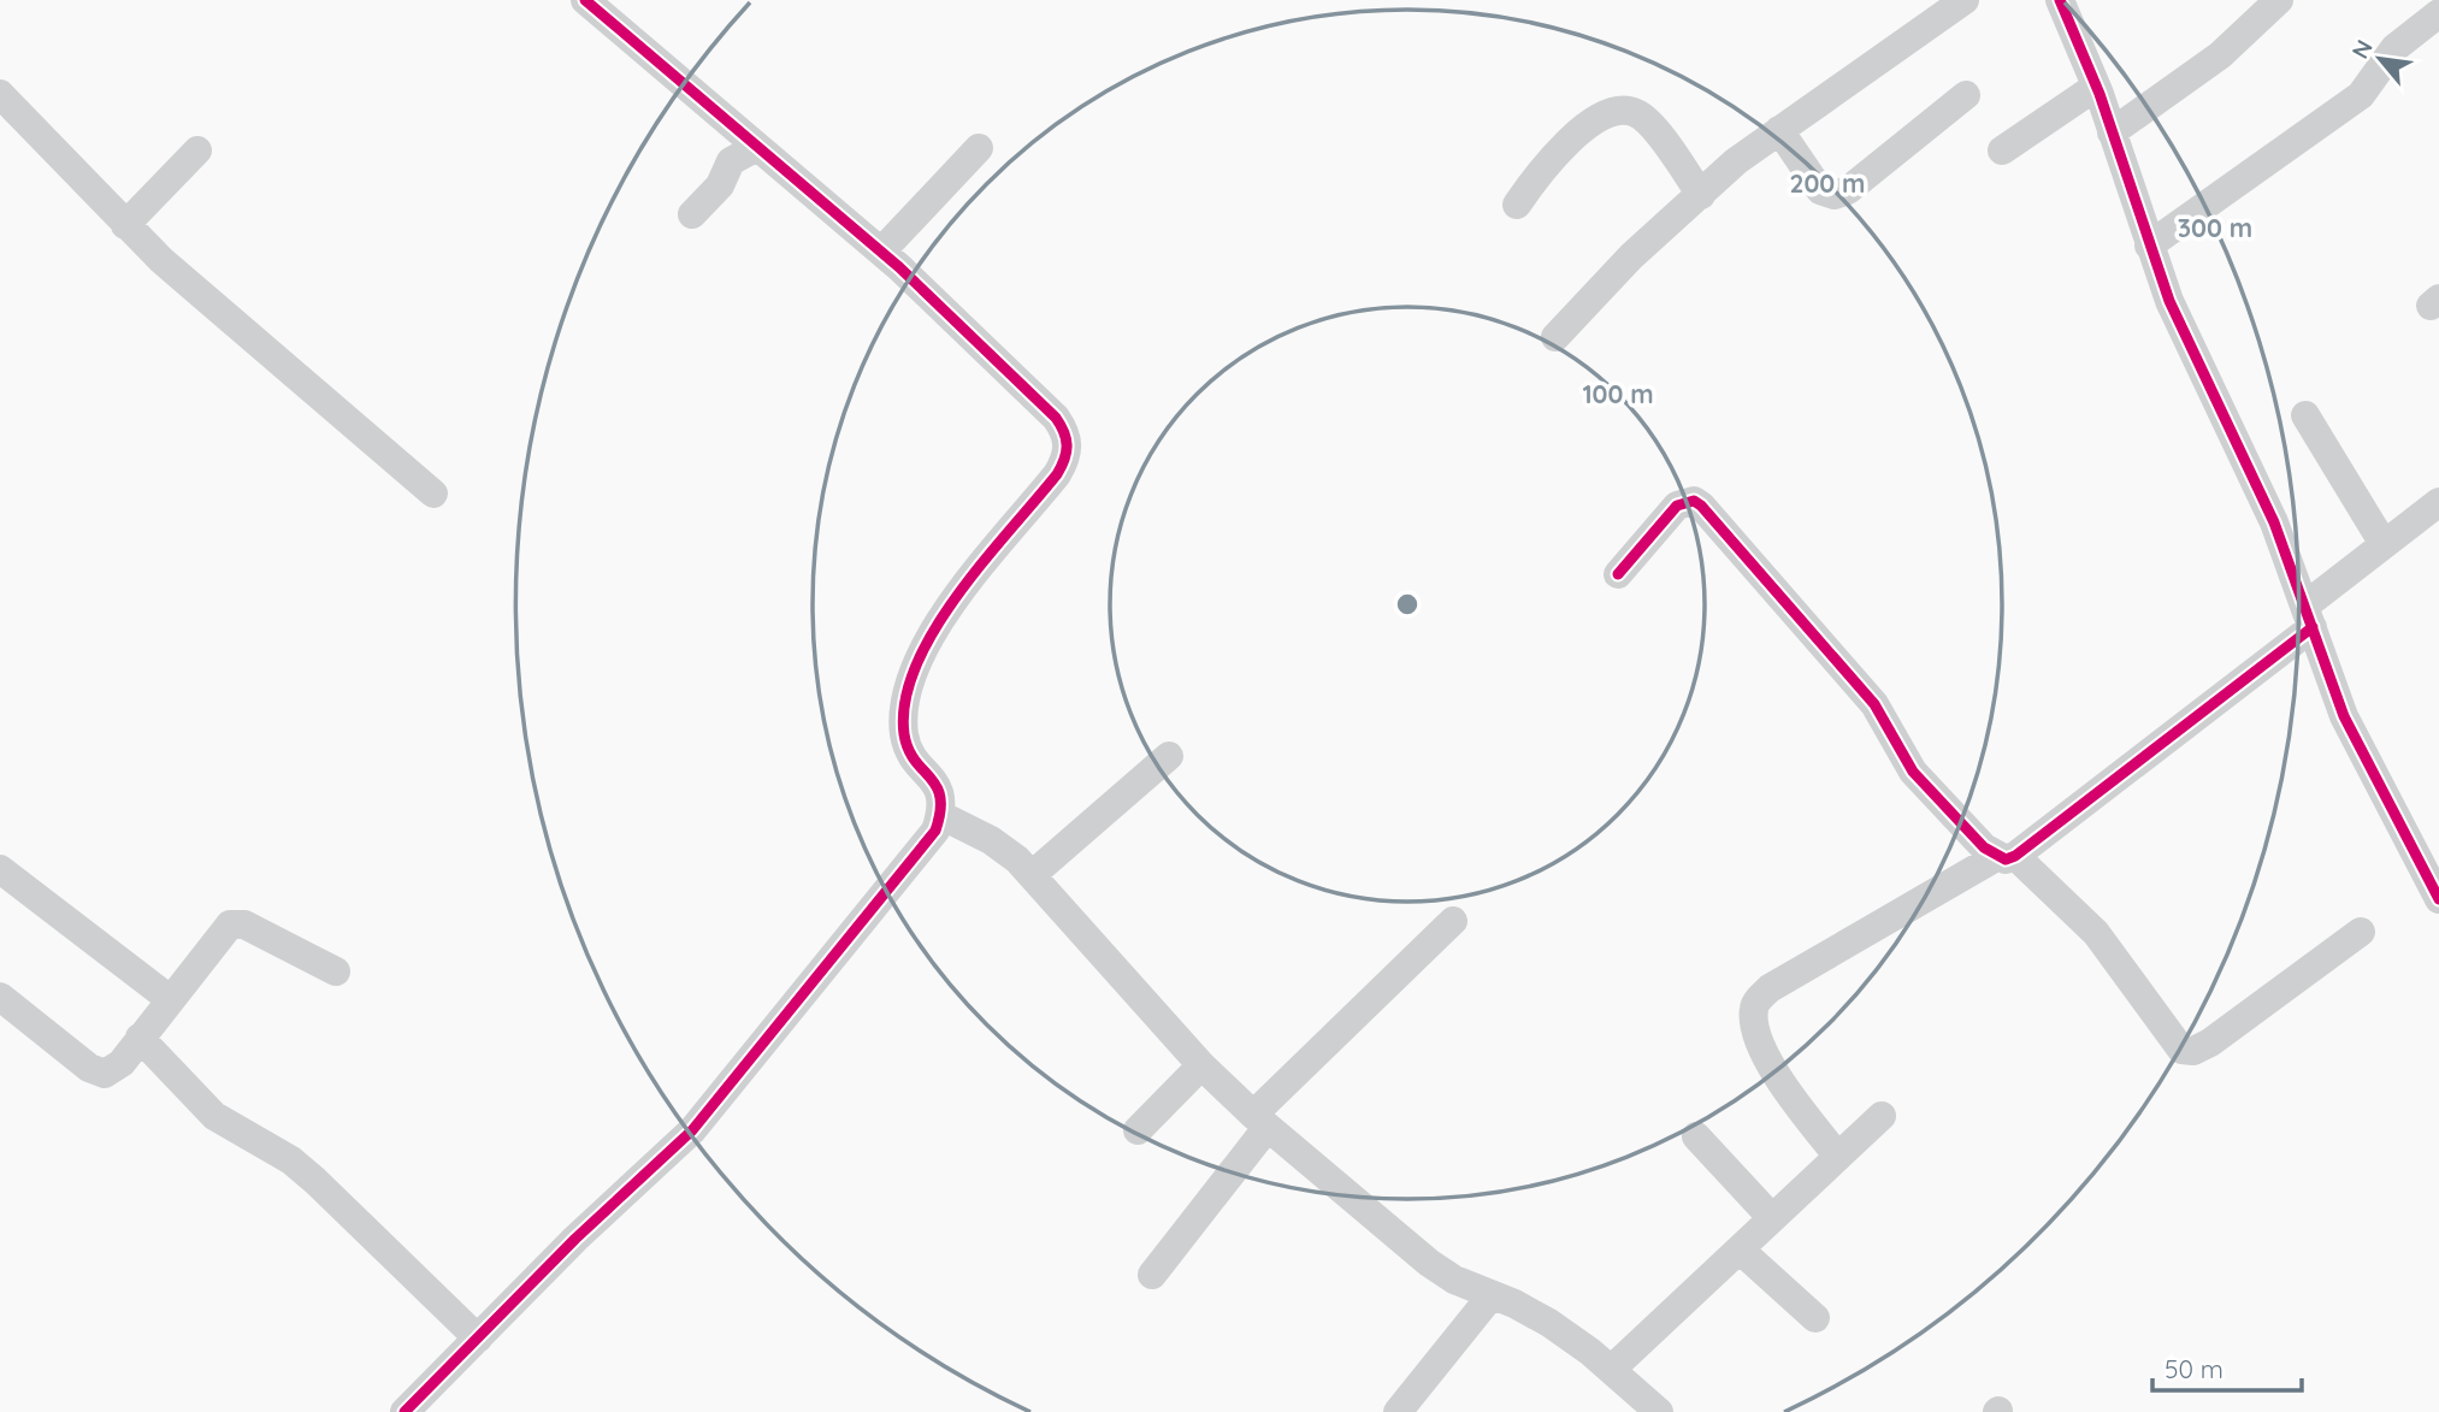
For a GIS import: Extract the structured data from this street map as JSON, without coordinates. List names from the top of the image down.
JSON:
{
  "scale_bar": "50 m",
  "north": "top left",
  "rings": ["200 m", "300 m", "100 m"]
}
